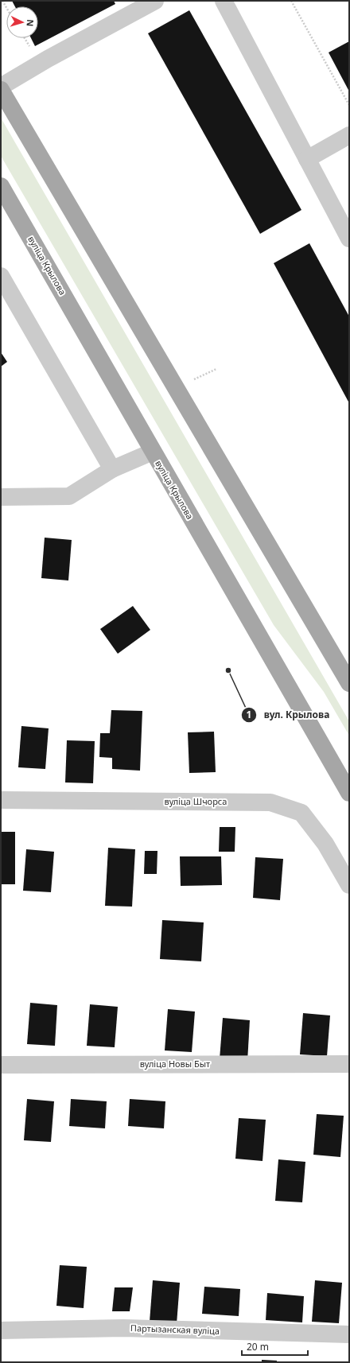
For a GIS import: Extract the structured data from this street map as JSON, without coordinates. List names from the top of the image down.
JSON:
{
  "streets": {
    "main road": ["вуліца Крылова"],
    "street": ["вуліца Шчорса", "вуліца Новы Быт", "Партызанская вуліца"]
  },
  "places": ["вул. Крылова"],
  "scale_bar": "20 m",
  "north": "right"
}
